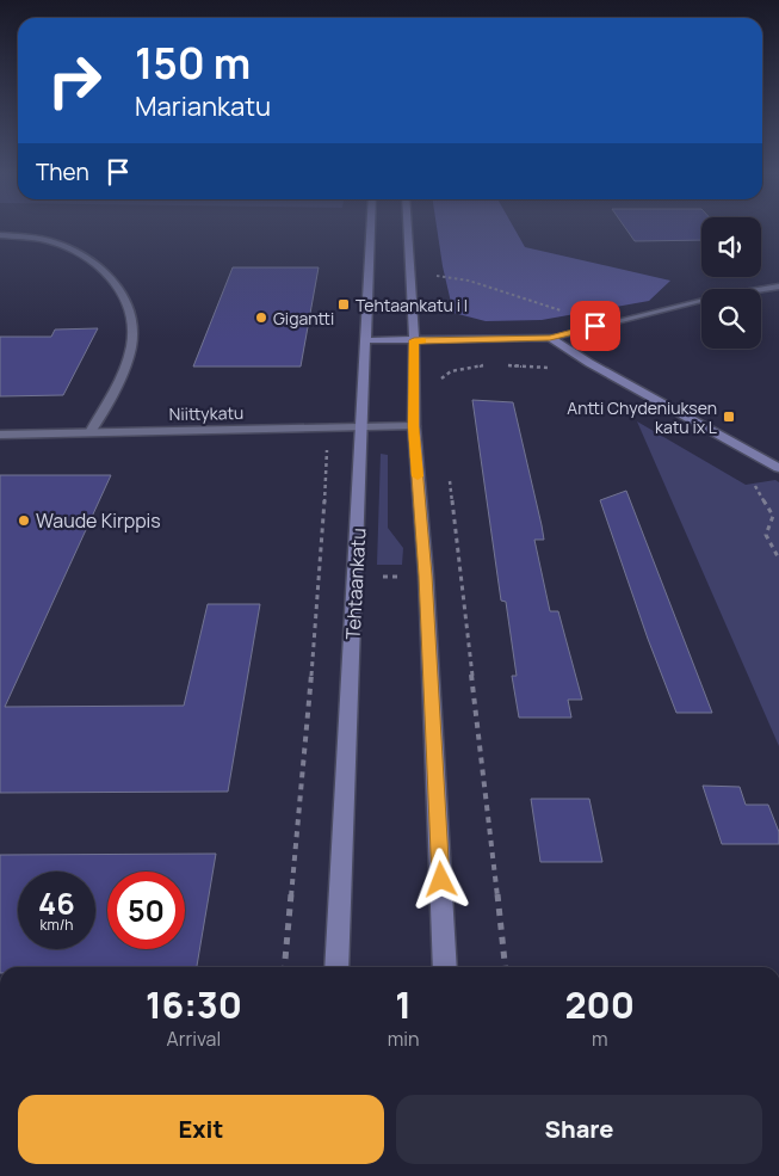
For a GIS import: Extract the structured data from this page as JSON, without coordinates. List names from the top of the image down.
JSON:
{
  "streets": {
    "main road": ["Tehtaankatu"],
    "street": ["Niittykatu"]
  },
  "crossings": [
    ["Niittykatu", "Tehtaankatu"]
  ],
  "places": {
    "transit": ["Tehtaankatu i I", "Antti Chydeniuksen katu ix L"],
    "other": ["Gigantti", "Waude Kirppis"]
  },
  "page": {
    "turn": ["150 m", "Mariankatu"],
    "then": "Then",
    "speed": "46 km/h",
    "limit": "50",
    "eta": [
      "16:30",
      "Arrival",
      "1",
      "min",
      "200",
      "m"
    ],
    "buttons": ["Exit", "Share"]
  }
}
